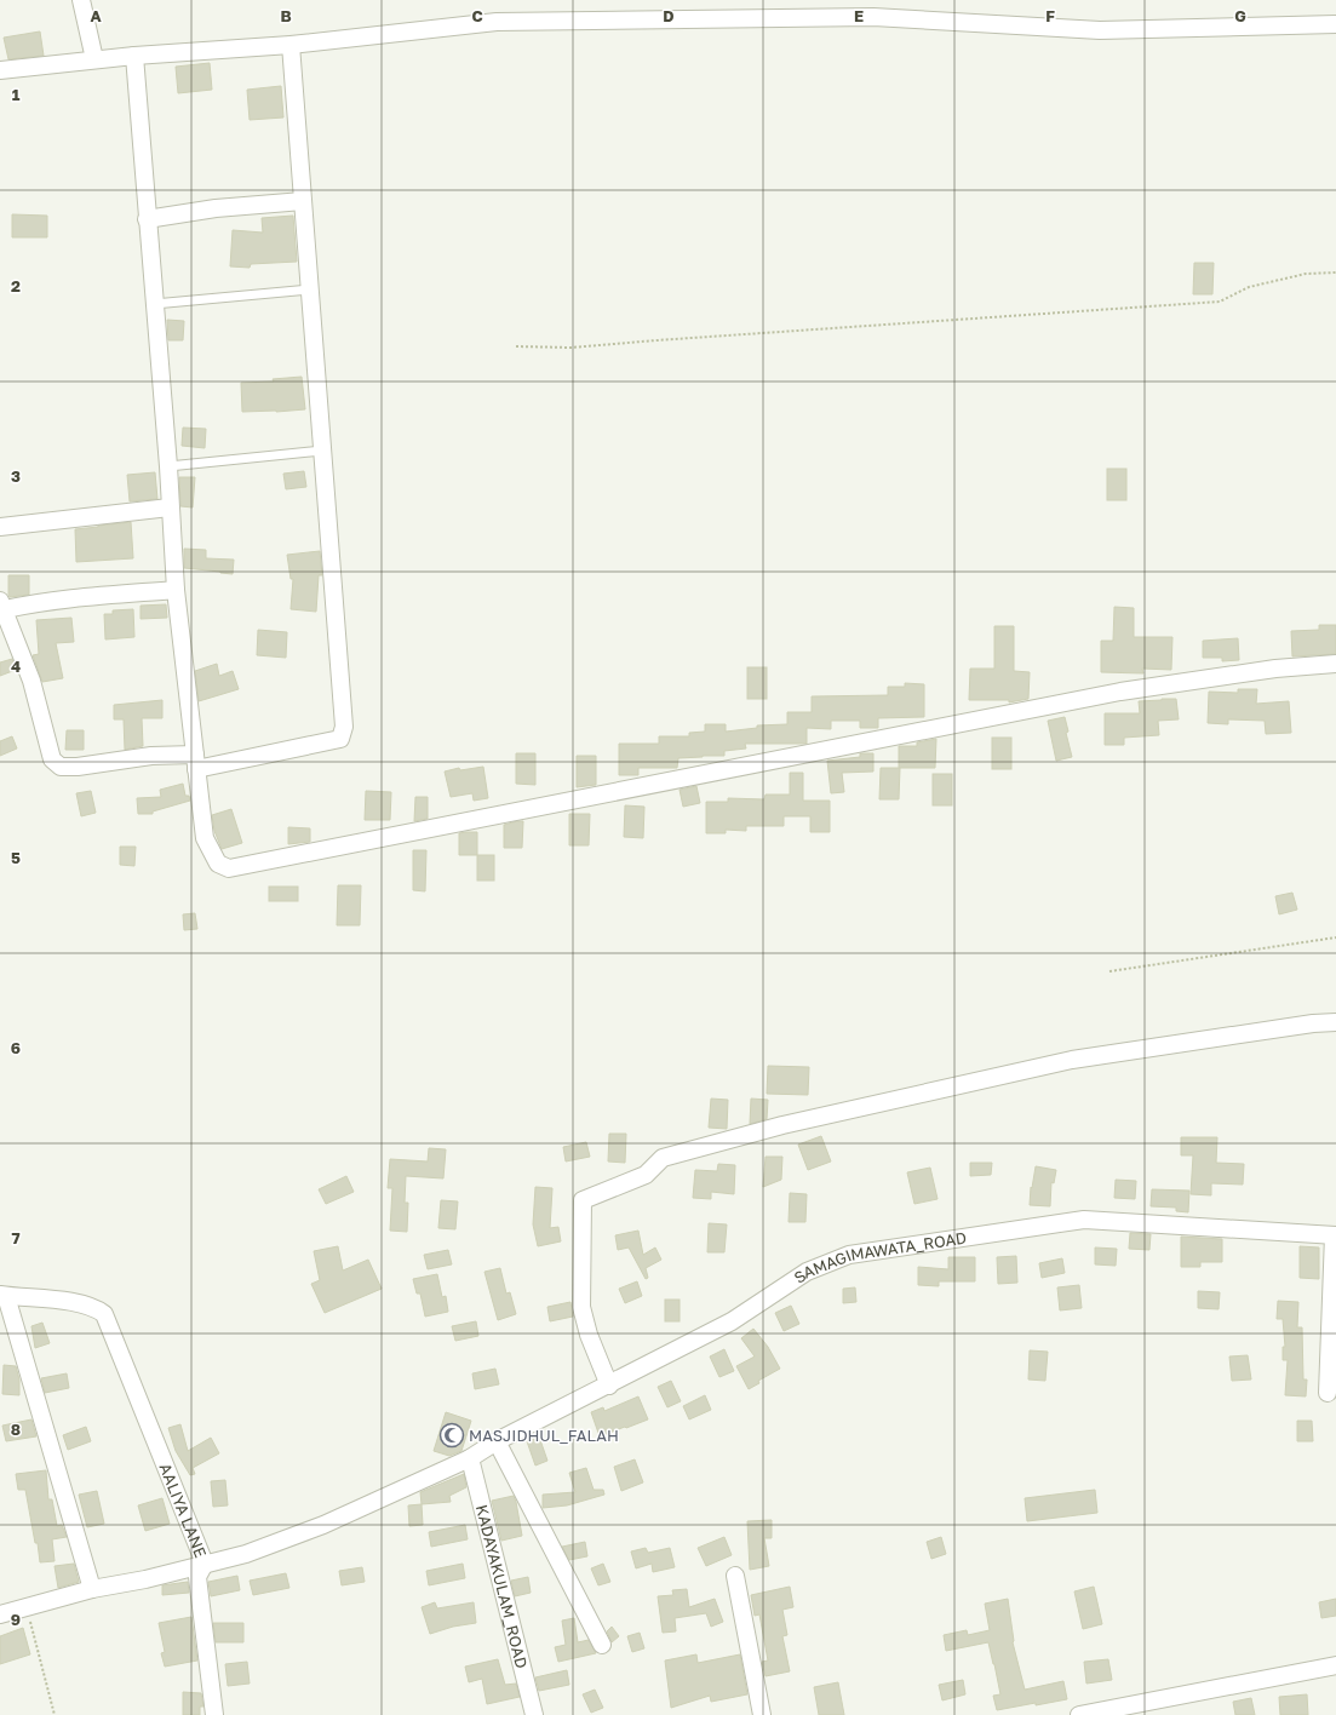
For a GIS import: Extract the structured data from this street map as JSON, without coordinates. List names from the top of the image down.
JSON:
{
  "streets": {
    "street": ["SAMAGIMAWATA_ROAD", "AALIYA LANE", "KADAYAKULAM_ROAD"]
  },
  "crossings": [
    ["SAMAGIMAWATA_ROAD", "AALIYA LANE"],
    ["SAMAGIMAWATA_ROAD", "KADAYAKULAM_ROAD"]
  ],
  "places": {
    "mosque": ["MASJIDHUL_FALAH"]
  },
  "grid": {
    "columns": [
      "A",
      "B",
      "C",
      "D",
      "E",
      "F",
      "G"
    ],
    "rows": [
      "1",
      "2",
      "3",
      "4",
      "5",
      "6",
      "7",
      "8",
      "9"
    ]
  }
}
